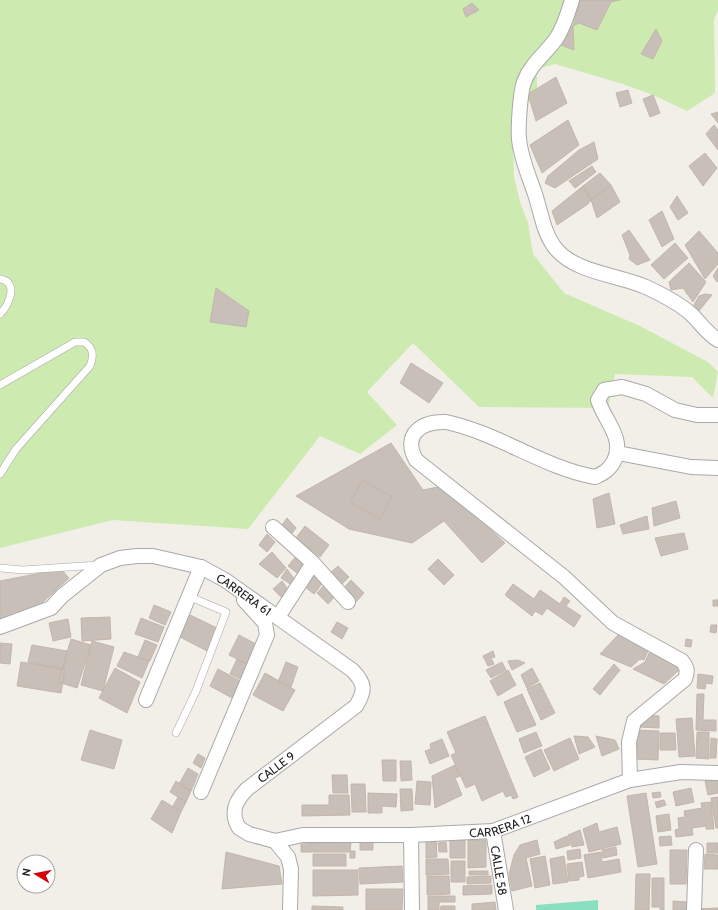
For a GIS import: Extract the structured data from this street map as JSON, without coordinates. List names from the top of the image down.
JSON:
{
  "streets": {
    "street": [
      "CARRERA 61",
      "CALLE 9",
      "CARRERA 12",
      "CALLE 58"
    ]
  },
  "crossings": [
    ["CARRERA 61", "CALLE 9"],
    ["CALLE 9", "CARRERA 12"],
    ["CARRERA 12", "CALLE 58"]
  ],
  "north": "left"
}
